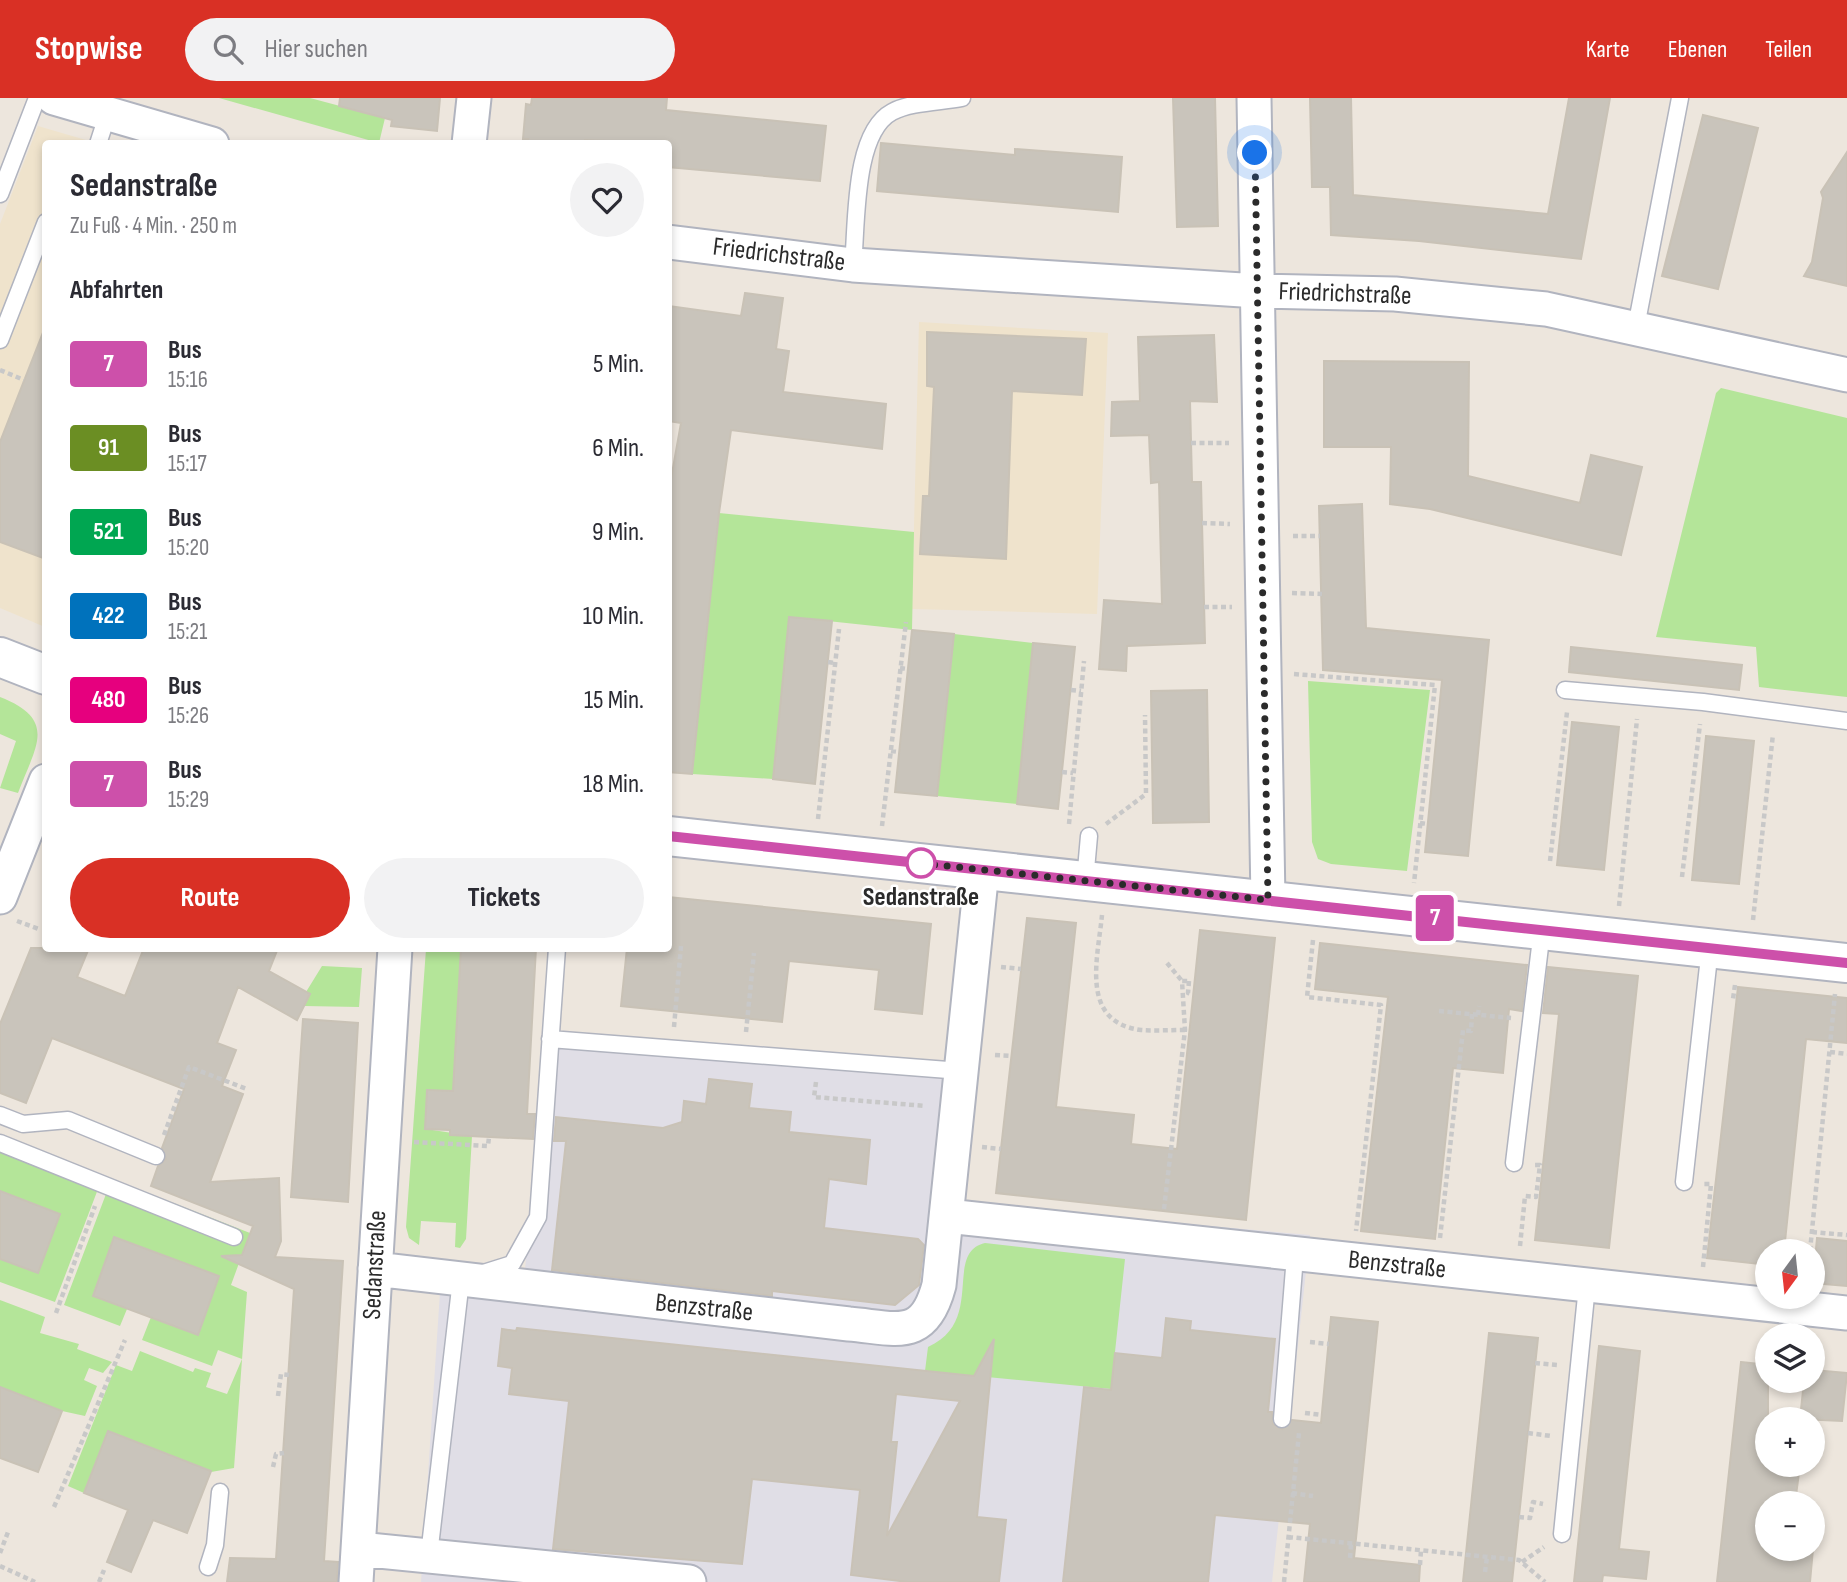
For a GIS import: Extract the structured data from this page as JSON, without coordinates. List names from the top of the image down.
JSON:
{
  "streets": {
    "street": ["Friedrichstraße", "Sedanstraße", "Benzstraße"]
  },
  "crossings": [
    ["Sedanstraße", "Benzstraße"]
  ],
  "places": ["Sedanstraße"],
  "lines": ["bus line 7"],
  "north": "bottom",
  "page": {
    "header": "Stopwise",
    "search": "Hier suchen",
    "nav": ["Karte", "Ebenen", "Teilen"],
    "on_map": "7",
    "heading": [
      ["Sedanstraße", "Zu Fuß · 4 Min. · 250 m"],
      "Abfahrten"
    ],
    "list": [
      {
        "mark": "7",
        "name": "Bus",
        "note": "15:16",
        "value": "5 Min."
      },
      {
        "mark": "91",
        "name": "Bus",
        "note": "15:17",
        "value": "6 Min."
      },
      {
        "mark": "521",
        "name": "Bus",
        "note": "15:20",
        "value": "9 Min."
      },
      {
        "mark": "422",
        "name": "Bus",
        "note": "15:21",
        "value": "10 Min."
      },
      {
        "mark": "480",
        "name": "Bus",
        "note": "15:26",
        "value": "15 Min."
      },
      {
        "mark": "7",
        "name": "Bus",
        "note": "15:29",
        "value": "18 Min."
      }
    ],
    "buttons": ["Route", "Tickets"],
    "map_buttons": ["+", "−"]
  }
}
